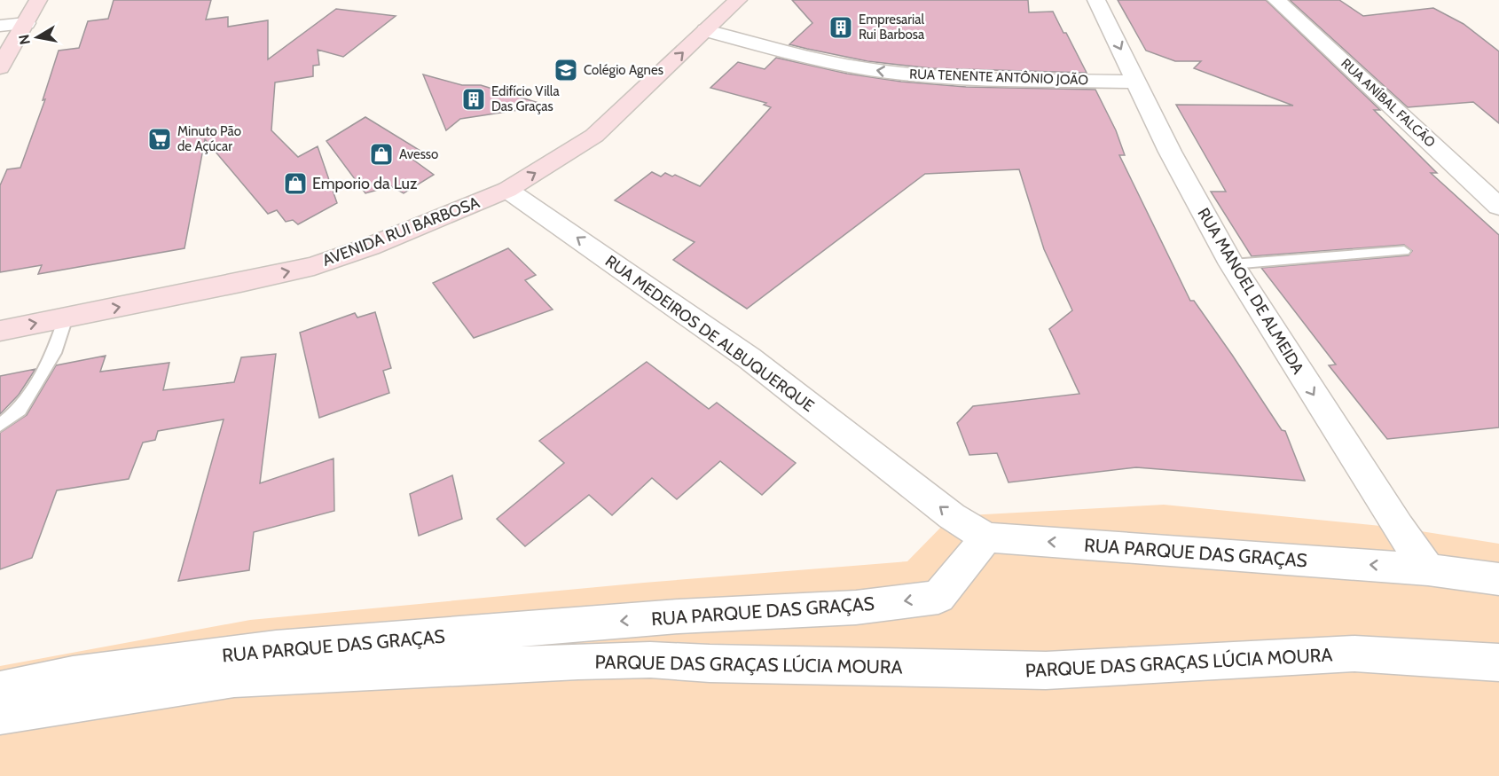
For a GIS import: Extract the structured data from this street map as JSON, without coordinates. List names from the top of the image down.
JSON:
{
  "streets": {
    "main road": ["AVENIDA RUI BARBOSA"],
    "street": [
      "RUA TENENTE ANTÔNIO JOÃO",
      "RUA ANÍBAL FALCÃO",
      "RUA MANOEL DE ALMEIDA",
      "RUA MEDEIROS DE ALBUQUERQUE",
      "RUA PARQUE DAS GRAÇAS",
      "PARQUE DAS GRAÇAS LÚCIA MOURA"
    ]
  },
  "crossings": [
    ["RUA TENENTE ANTÔNIO JOÃO", "AVENIDA RUI BARBOSA"],
    ["RUA TENENTE ANTÔNIO JOÃO", "RUA MANOEL DE ALMEIDA"],
    ["AVENIDA RUI BARBOSA", "RUA MEDEIROS DE ALBUQUERQUE"],
    ["RUA MANOEL DE ALMEIDA", "RUA PARQUE DAS GRAÇAS"],
    ["RUA MEDEIROS DE ALBUQUERQUE", "RUA PARQUE DAS GRAÇAS"]
  ],
  "one_way": [
    "RUA TENENTE ANTÔNIO JOÃO",
    "AVENIDA RUI BARBOSA",
    "RUA MANOEL DE ALMEIDA",
    "RUA MEDEIROS DE ALBUQUERQUE",
    "RUA PARQUE DAS GRAÇAS"
  ],
  "places": {
    "building": ["Empresarial Rui Barbosa", "Edifício Villa Das Graças"],
    "school or university": ["Colégio Agnes"],
    "supermarket": ["Minuto Pão de Açúcar"],
    "shop": ["Avesso", "Emporio da Luz"]
  },
  "north": "left"
}
